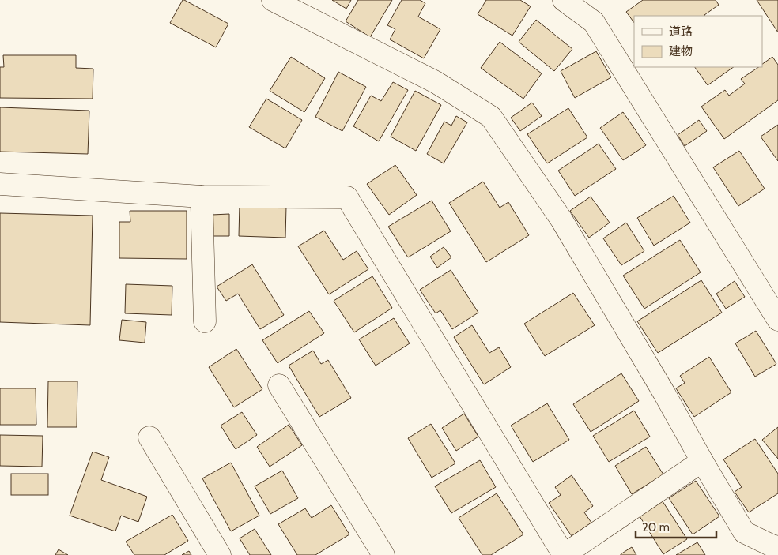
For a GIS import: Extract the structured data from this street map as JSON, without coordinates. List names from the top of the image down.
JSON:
{
  "legend": ["道路", "建物"],
  "scale_bar": "20 m"
}
